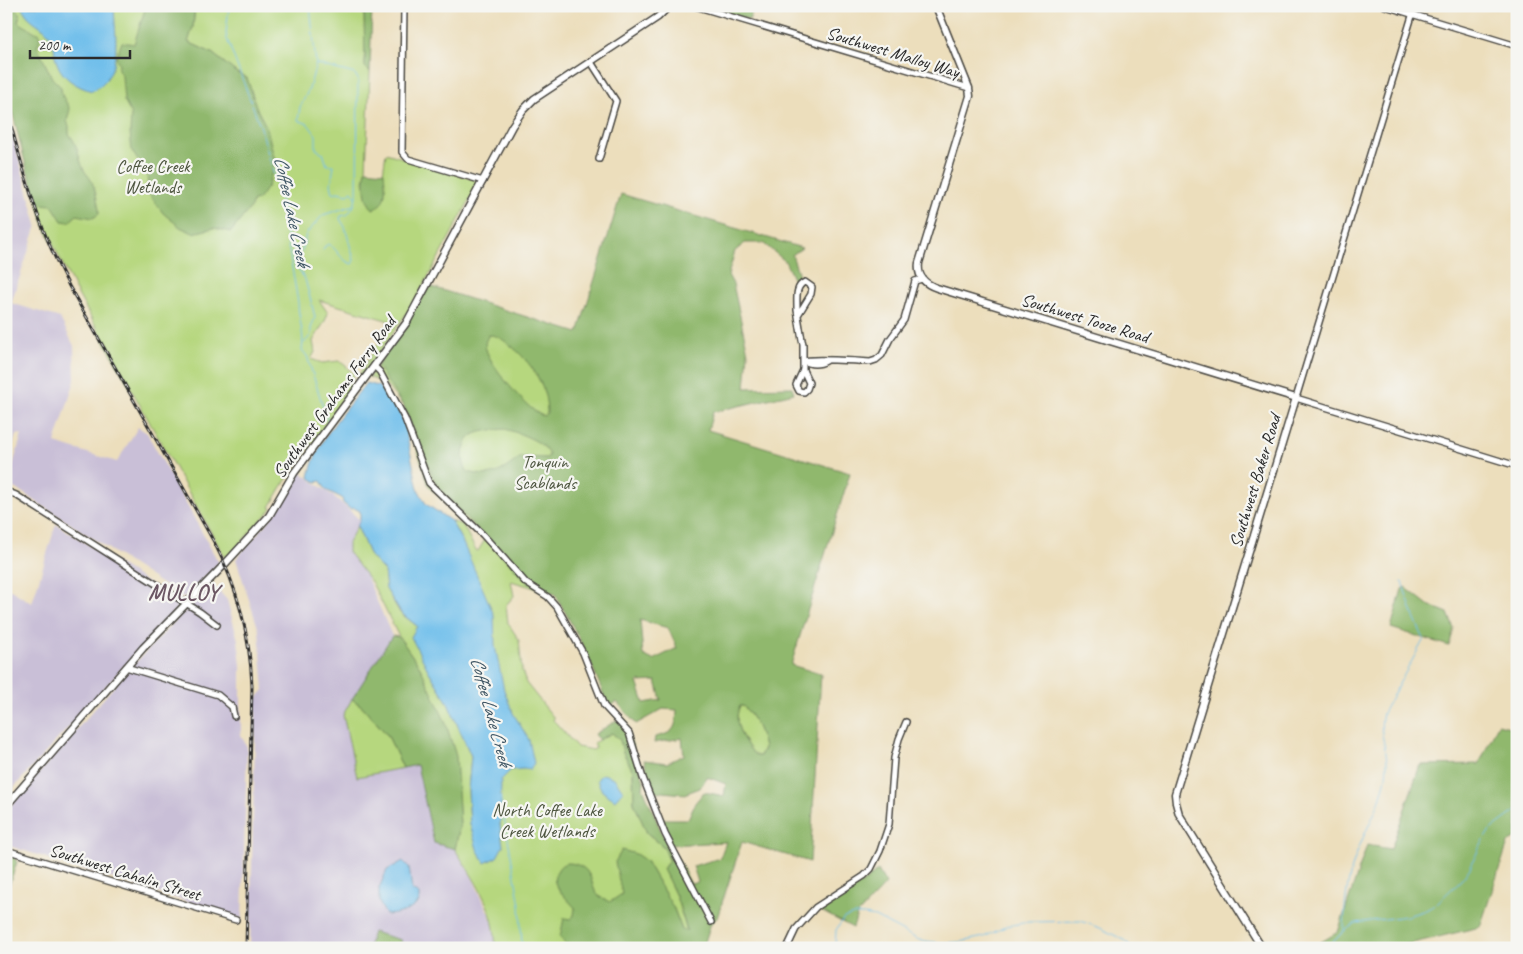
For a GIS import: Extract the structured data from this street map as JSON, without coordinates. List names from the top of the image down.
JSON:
{
  "streets": {
    "main road": ["Southwest Tooze Road", "Southwest Grahams Ferry Road", "Southwest Baker Road"],
    "street": ["Southwest Malloy Way", "Southwest Cahalin Street"]
  },
  "crossings": [
    ["Southwest Tooze Road", "Southwest Baker Road"]
  ],
  "districts": ["MULLOY"],
  "water": ["Coffee Lake Creek"],
  "parks": ["Coffee Creek Wetlands", "Tonquin Scablands", "North Coffee Lake Creek Wetlands"],
  "scale_bar": "200 m"
}
